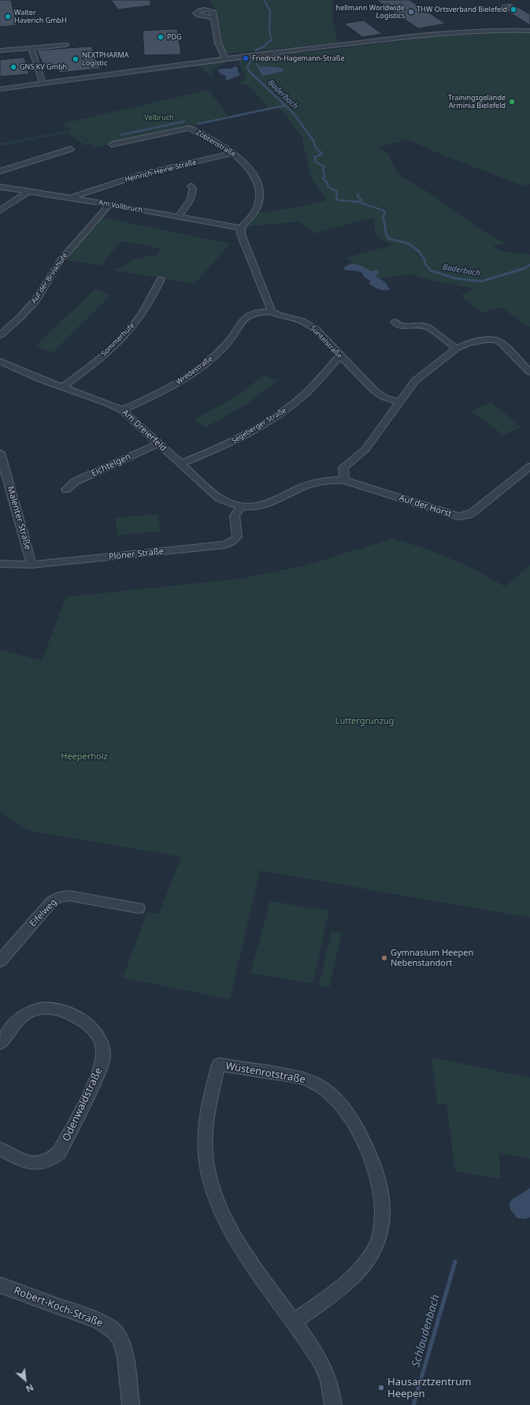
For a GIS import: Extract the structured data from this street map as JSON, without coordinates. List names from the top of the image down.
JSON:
{
  "streets": {
    "street": [
      "Zobtenstraße",
      "Heinrich-Heine-Straße",
      "Am Vollbruch",
      "Auf der Brinkhufe",
      "Sommerhufe",
      "Süntelstraße",
      "Wredestraße",
      "Segeberger Straße",
      "Am Dreierfeld",
      "Eichtelgen",
      "Auf der Horst",
      "Malenter Straße",
      "Plöner Straße",
      "Eifelweg",
      "Wüstenrotstraße",
      "Odenwaldstraße",
      "Robert-Koch-Straße"
    ]
  },
  "crossings": [
    ["Zobtenstraße", "Heinrich-Heine-Straße"],
    ["Zobtenstraße", "Am Vollbruch"],
    ["Heinrich-Heine-Straße", "Am Vollbruch"],
    ["Am Vollbruch", "Auf der Brinkhufe"],
    ["Sommerhufe", "Am Dreierfeld"],
    ["Süntelstraße", "Wredestraße"],
    ["Süntelstraße", "Segeberger Straße"],
    ["Wredestraße", "Am Dreierfeld"],
    ["Segeberger Straße", "Am Dreierfeld"],
    ["Am Dreierfeld", "Eichtelgen"],
    ["Am Dreierfeld", "Plöner Straße"],
    ["Malenter Straße", "Plöner Straße"]
  ],
  "water": ["Baderbach", "Schlaudenbach"],
  "parks": ["Velbruch", "Luttergrünzug", "Heeperholz"],
  "places": [
    "THW Ortsverband Bielefeld",
    "hellmann Worldwide Logistics",
    "Walter Haverich GmbH",
    "PDG",
    "Friedrich-Hagemann-Straße",
    "NEXTPHARMA Logistic",
    "GNS KV Gmbh",
    "Trainingsgelände Arminia Bielefeld",
    "Gymnasium Heepen Nebenstandort",
    "Hausarztzentrum Heepen"
  ],
  "north": "bottom right"
}
